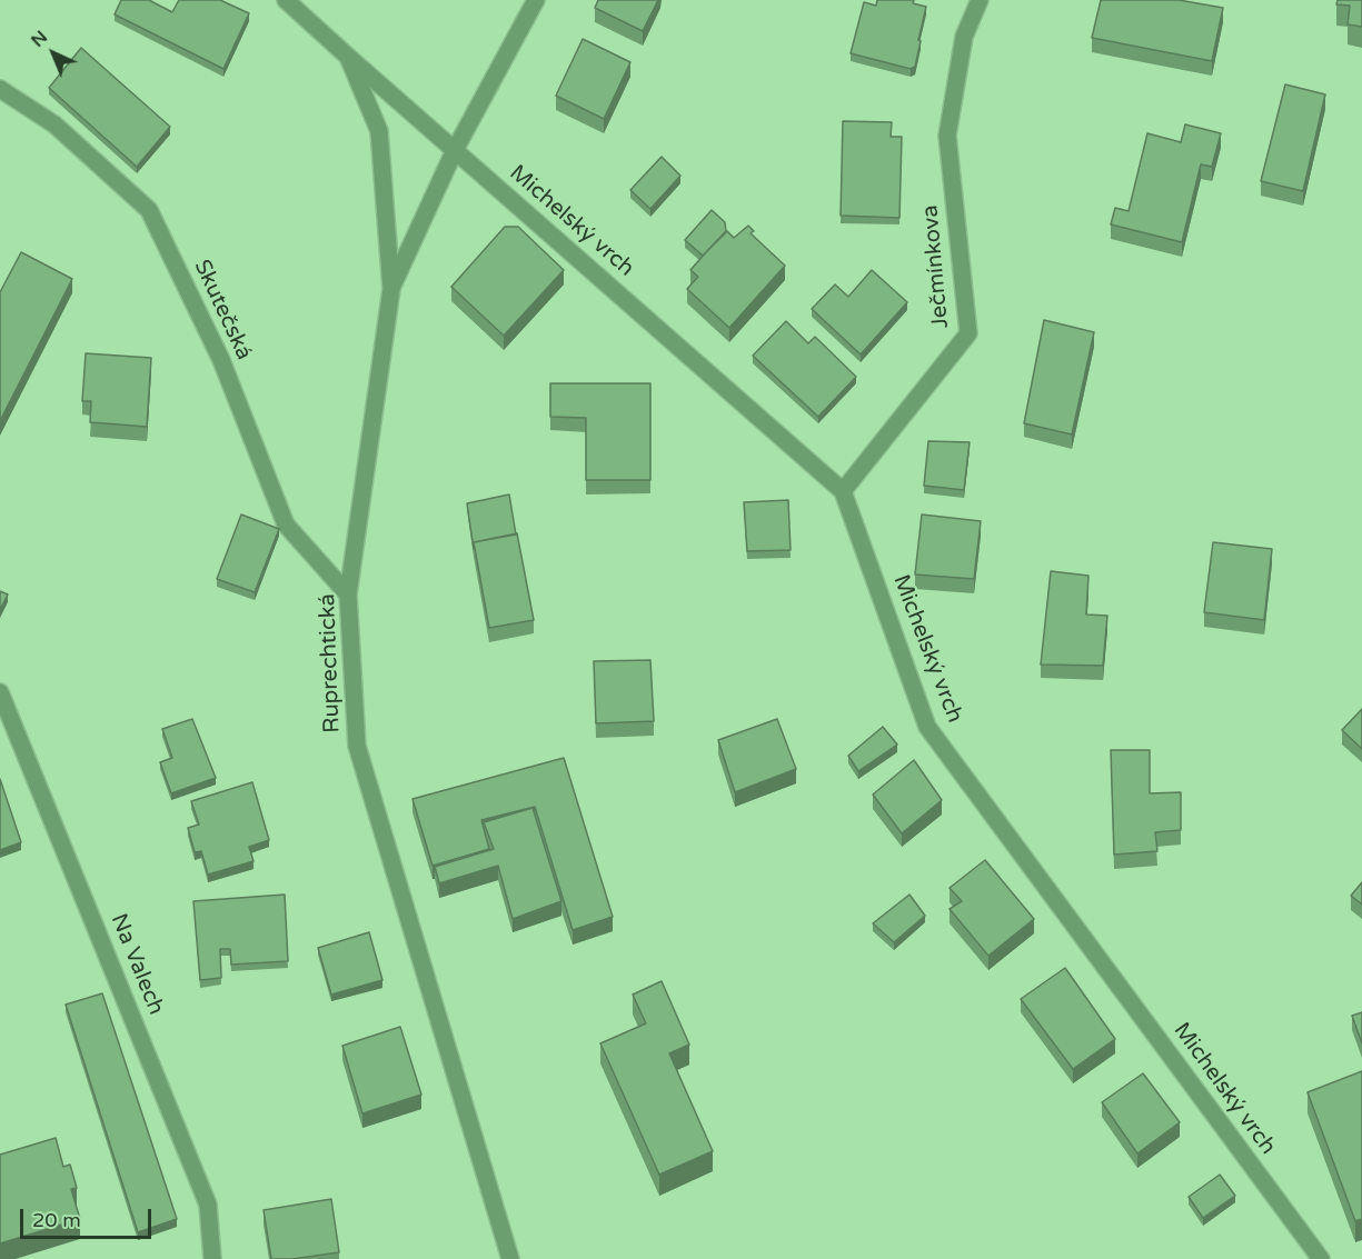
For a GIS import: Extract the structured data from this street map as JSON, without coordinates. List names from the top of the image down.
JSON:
{
  "streets": {
    "street": [
      "Michelský vrch",
      "Ječmínkova",
      "Skutečská",
      "Ruprechtická",
      "Na Valech"
    ]
  },
  "crossings": [
    ["Michelský vrch", "Ječmínkova"],
    ["Michelský vrch", "Ruprechtická"],
    ["Skutečská", "Ruprechtická"]
  ],
  "scale_bar": "20 m",
  "north": "top left"
}
